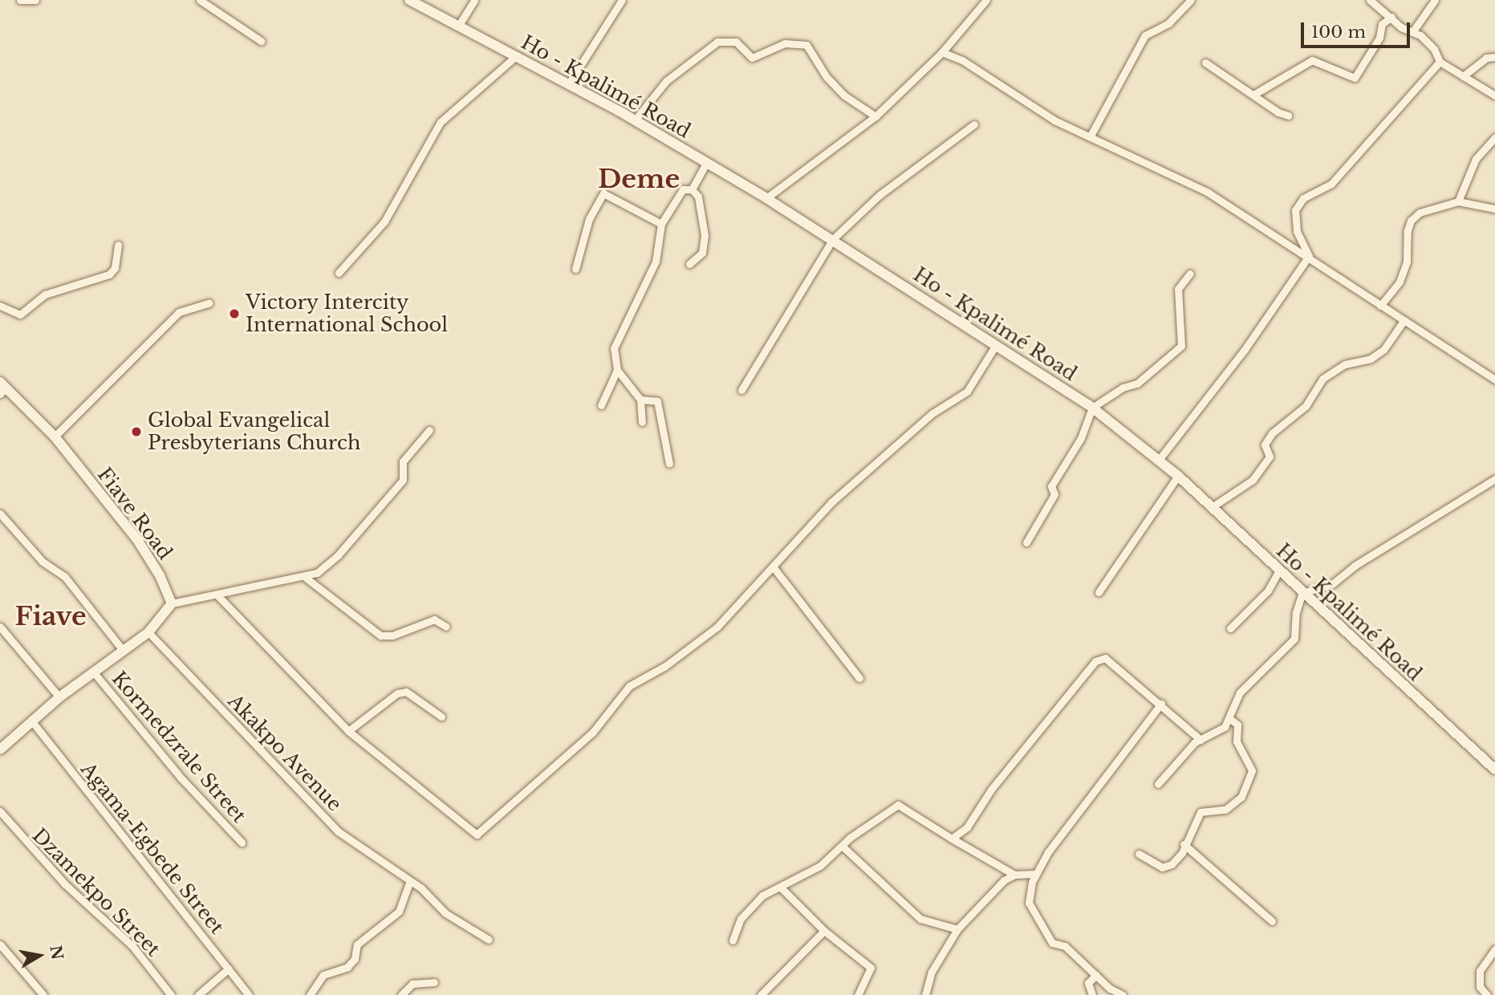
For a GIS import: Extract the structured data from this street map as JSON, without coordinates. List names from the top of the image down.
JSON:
{
  "streets": {
    "main road": ["Ho - Kpalimé Road", "Fiave Road"],
    "street": [
      "Kormedzrale Street",
      "Akakpo Avenue",
      "Agama-Egbede Street",
      "Dzamekpo Street"
    ]
  },
  "districts": ["Deme", "Fiave"],
  "places": ["Victory Intercity International School", "Global Evangelical Presbyterians Church"],
  "scale_bar": "100 m",
  "north": "right"
}
